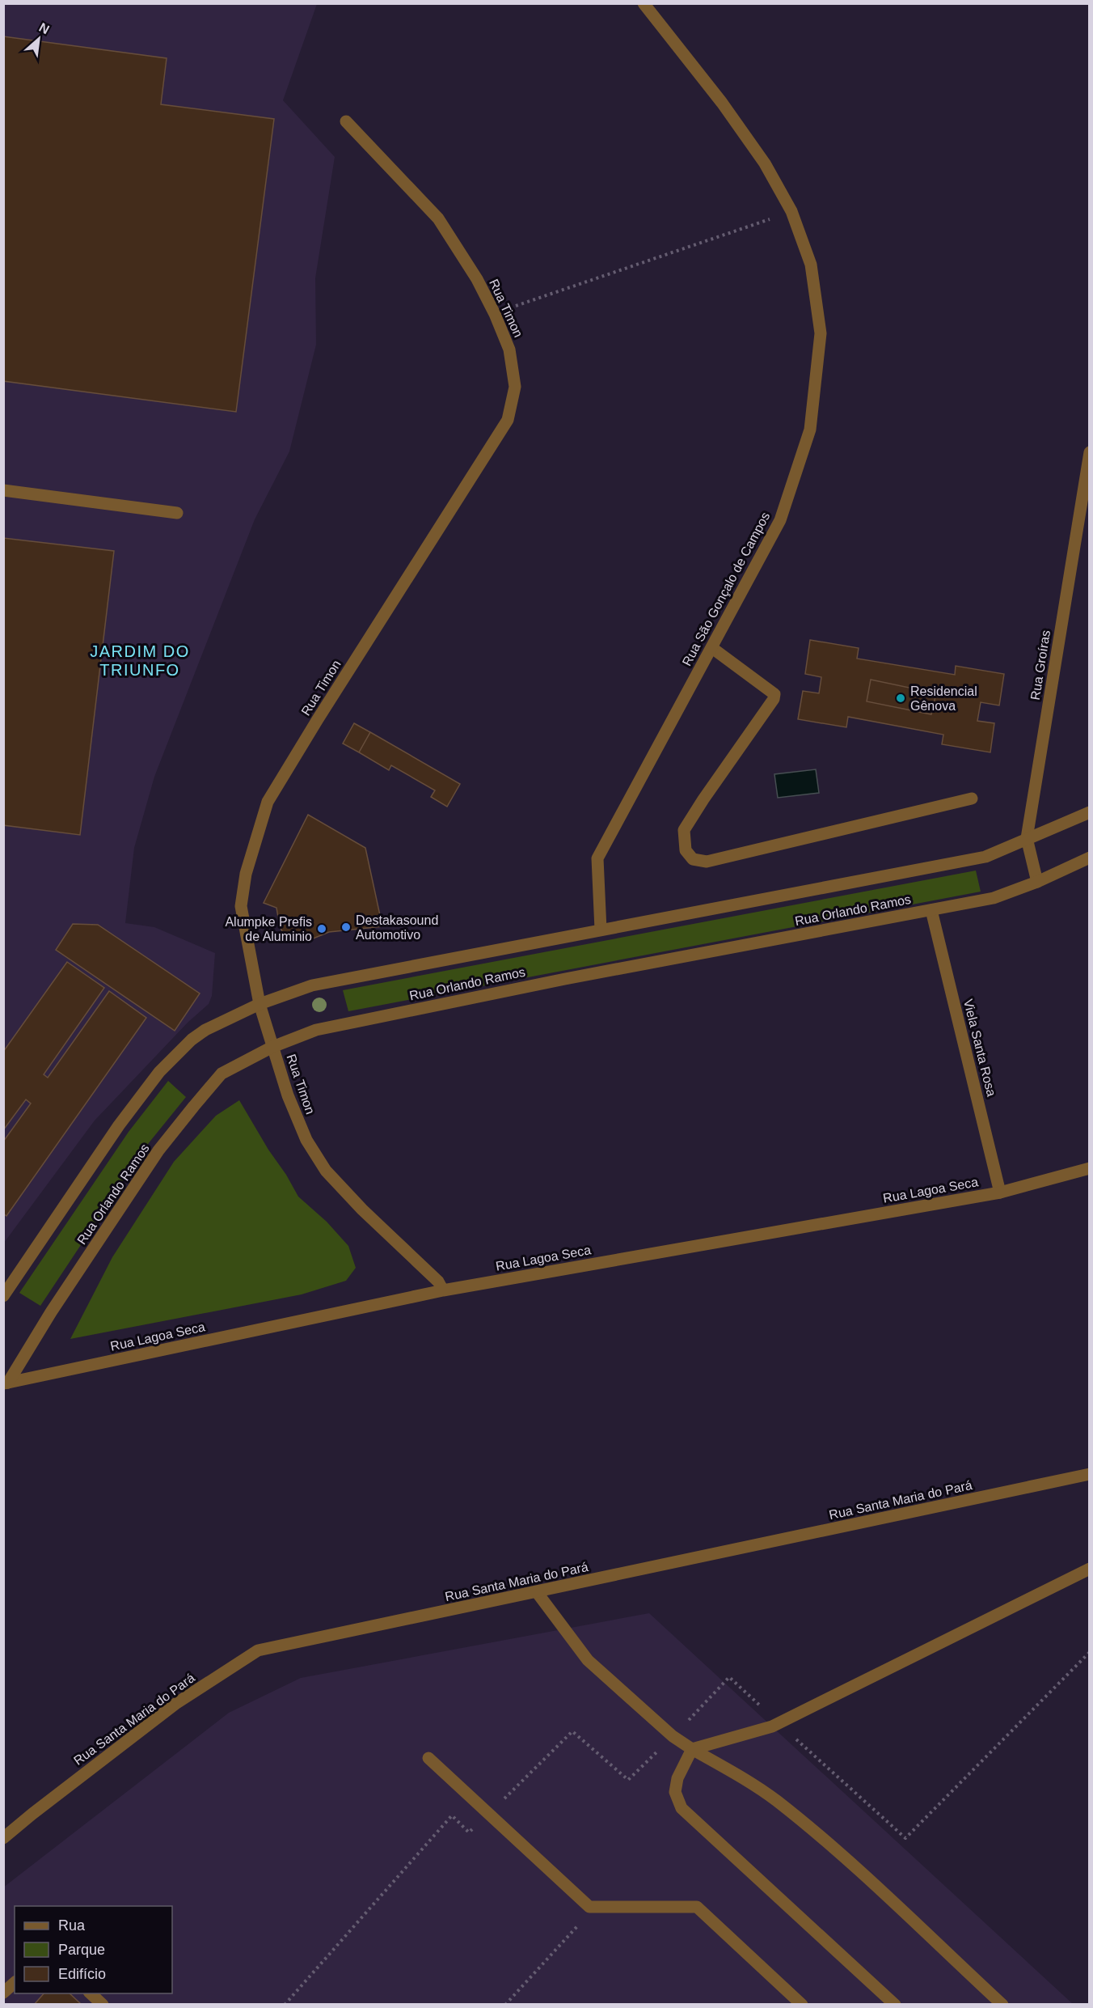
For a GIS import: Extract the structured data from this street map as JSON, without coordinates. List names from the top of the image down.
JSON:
{
  "streets": {
    "street": [
      "Rua Timon",
      "Rua São Gonçalo de Campos",
      "Rua Groíras",
      "Rua Orlando Ramos",
      "Viela Santa Rosa",
      "Rua Lagoa Seca",
      "Rua Santa Maria do Pará"
    ]
  },
  "crossings": [
    ["Rua Timon", "Rua Orlando Ramos"],
    ["Rua Timon", "Rua Lagoa Seca"],
    ["Rua São Gonçalo de Campos", "Rua Orlando Ramos"],
    ["Rua Groíras", "Rua Orlando Ramos"],
    ["Rua Orlando Ramos", "Viela Santa Rosa"],
    ["Rua Orlando Ramos", "Rua Lagoa Seca"],
    ["Viela Santa Rosa", "Rua Lagoa Seca"]
  ],
  "districts": ["JARDIM DO TRIUNFO"],
  "places": ["Residencial Gênova", "Destakasound Automotivo", "Alumpke Prefis de Aluminio"],
  "legend": ["Rua", "Parque", "Edifício"],
  "north": "top right"
}
